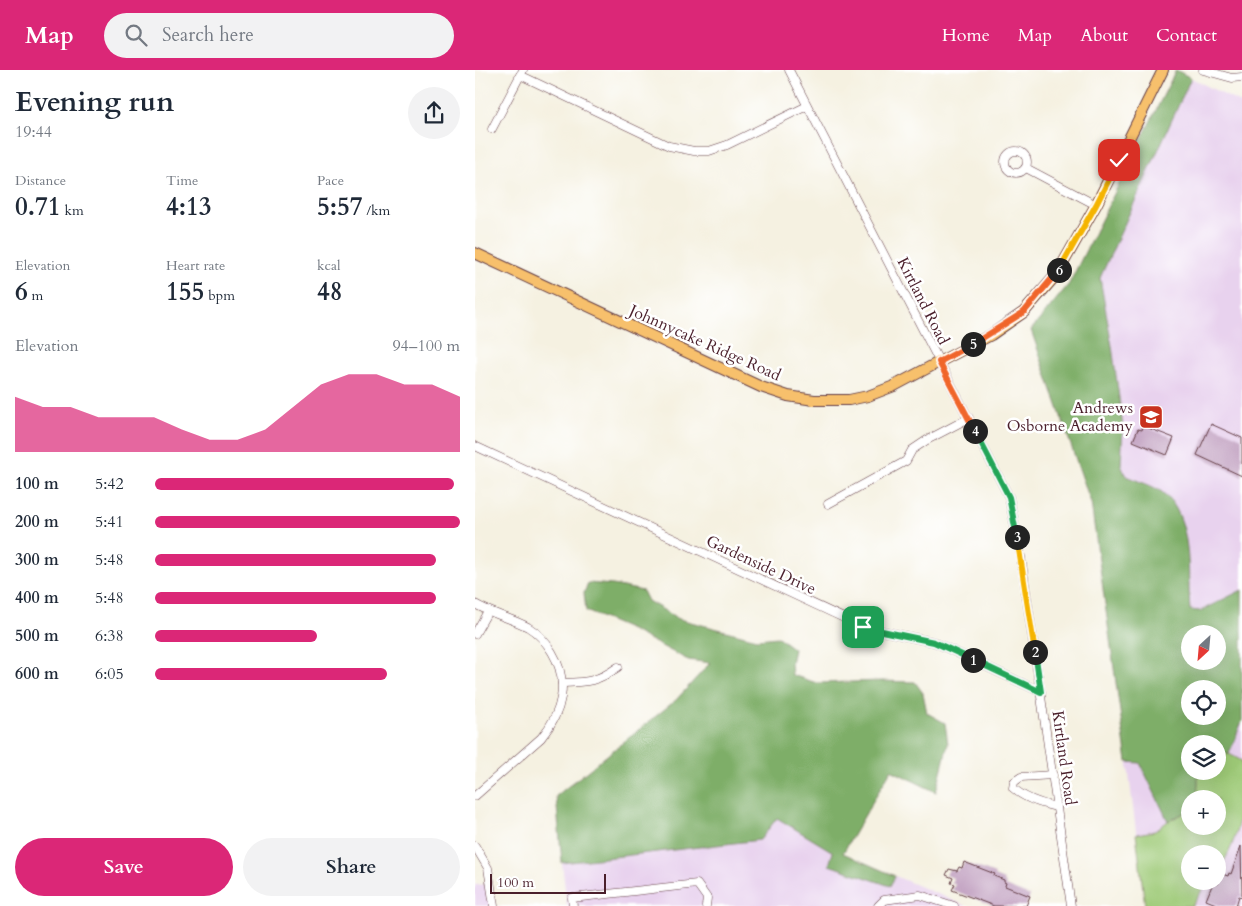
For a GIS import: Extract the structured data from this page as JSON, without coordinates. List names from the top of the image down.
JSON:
{
  "streets": {
    "main road": ["Johnnycake Ridge Road"],
    "street": ["Kirtland Road", "Gardenside Drive"]
  },
  "crossings": [
    ["Kirtland Road", "Johnnycake Ridge Road"],
    ["Kirtland Road", "Gardenside Drive"]
  ],
  "places": {
    "school or university": ["Andrews Osborne Academy"]
  },
  "scale_bar": "100 m",
  "north": "bottom left",
  "page": {
    "header": "Map",
    "search": "Search here",
    "nav": [
      "Home",
      "Map",
      "About",
      "Contact"
    ],
    "heading": ["Evening run", "19:44"],
    "stats": [
      ["Distance", "0.71 km"],
      ["Time", "4:13"],
      ["Pace", "5:57 /km"],
      ["Elevation", "6 m"],
      ["Heart rate", "155 bpm"],
      ["kcal", "48"]
    ],
    "pins": [
      "6",
      "5",
      "4",
      "3",
      "2",
      "1"
    ],
    "chart": ["Elevation", "94–100 m"],
    "list": [
      {
        "name": "100 m",
        "note": "5:42"
      },
      {
        "name": "200 m",
        "note": "5:41"
      },
      {
        "name": "300 m",
        "note": "5:48"
      },
      {
        "name": "400 m",
        "note": "5:48"
      },
      {
        "name": "500 m",
        "note": "6:38"
      },
      {
        "name": "600 m",
        "note": "6:05"
      }
    ],
    "map_buttons": ["+", "−"],
    "buttons": ["Save", "Share"],
    "scale": "100 m"
  }
}
